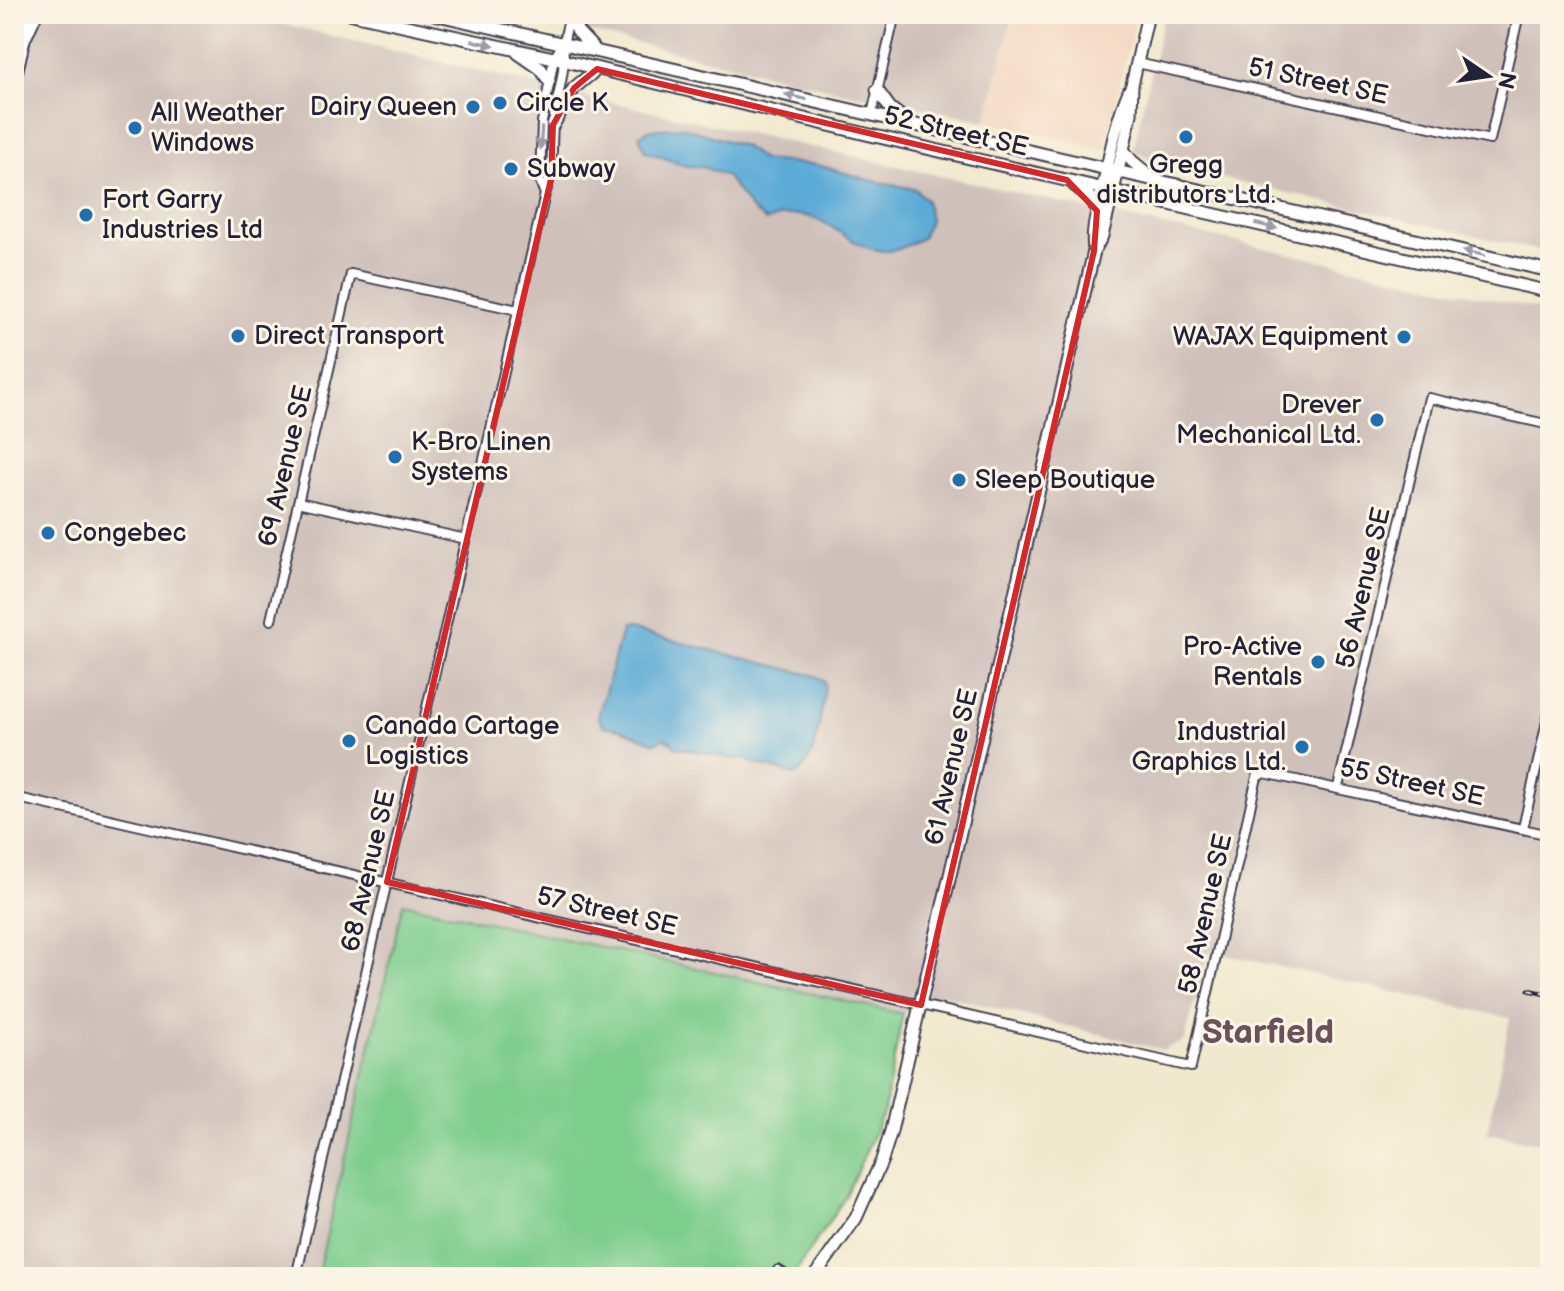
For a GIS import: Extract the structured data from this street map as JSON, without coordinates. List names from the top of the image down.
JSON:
{
  "streets": {
    "main road": ["52 Street SE", "61 Avenue SE"],
    "street": [
      "51 Street SE",
      "69 Avenue SE",
      "56 Avenue SE",
      "55 Street SE",
      "68 Avenue SE",
      "57 Street SE",
      "58 Avenue SE"
    ]
  },
  "crossings": [
    ["51 Street SE", "61 Avenue SE"],
    ["52 Street SE", "61 Avenue SE"],
    ["52 Street SE", "68 Avenue SE"],
    ["69 Avenue SE", "68 Avenue SE"],
    ["56 Avenue SE", "55 Street SE"],
    ["61 Avenue SE", "57 Street SE"],
    ["55 Street SE", "58 Avenue SE"],
    ["68 Avenue SE", "57 Street SE"],
    ["57 Street SE", "58 Avenue SE"]
  ],
  "districts": ["Starfield"],
  "places": [
    "Circle K",
    "Dairy Queen",
    "All Weather Windows",
    "Gregg distributors Ltd.",
    "Subway",
    "Fort Garry Industries Ltd",
    "Direct Transport",
    "WAJAX Equipment",
    "Drever Mechanical Ltd.",
    "K-Bro Linen Systems",
    "Sleep Boutique",
    "Congebec",
    "Pro-Active Rentals",
    "Canada Cartage Logistics",
    "Industrial Graphics Ltd."
  ],
  "north": "right"
}
